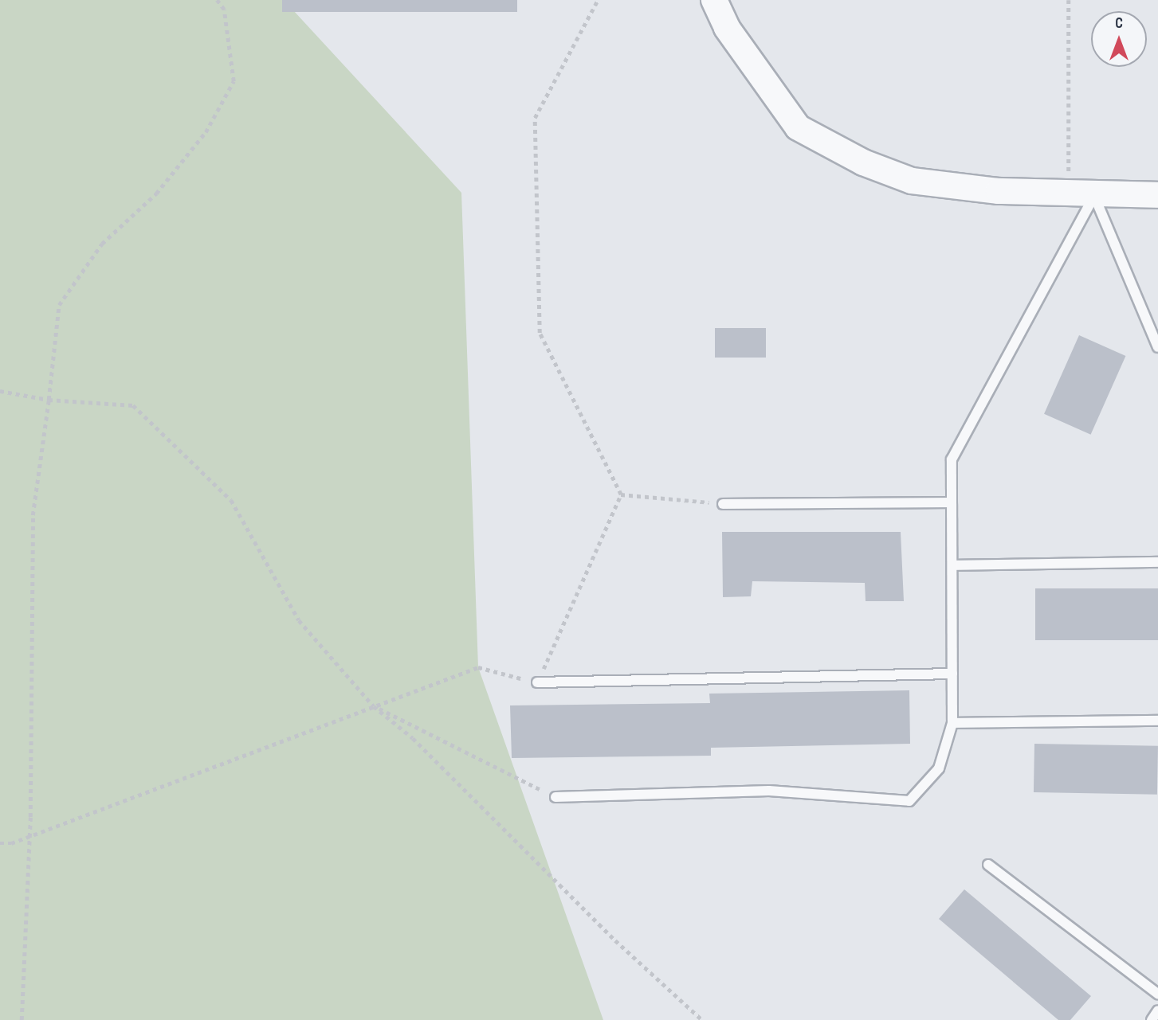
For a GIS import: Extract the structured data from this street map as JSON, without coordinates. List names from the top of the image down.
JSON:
{
  "north": "top"
}
